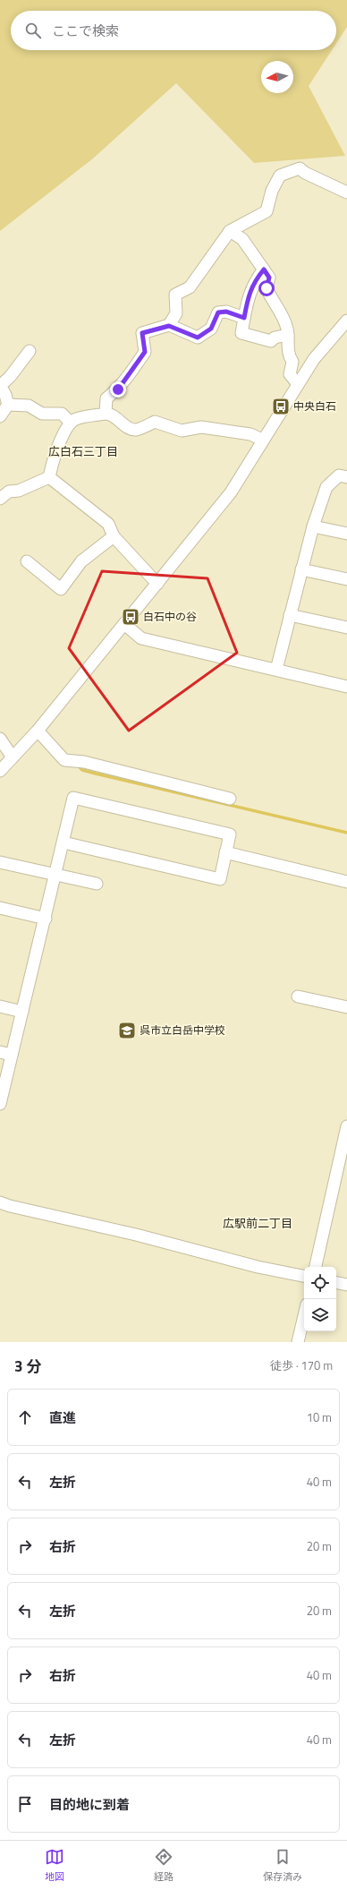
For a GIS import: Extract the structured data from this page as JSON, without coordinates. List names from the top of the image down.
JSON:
{
  "districts": ["広白石三丁目", "広駅前二丁目"],
  "places": {
    "bus stop": ["中央白石", "白石中の谷"],
    "school or university": ["呉市立白岳中学校"]
  },
  "north": "left",
  "page": {
    "search": "ここで検索",
    "heading": ["3 分", "徒歩 · 170 m"],
    "list": [
      ["直進", "10 m"],
      ["左折", "40 m"],
      ["右折", "20 m"],
      ["左折", "20 m"],
      ["右折", "40 m"],
      ["左折", "40 m"],
      "目的地に到着"
    ],
    "nav": ["地図", "経路", "保存済み"]
  }
}
